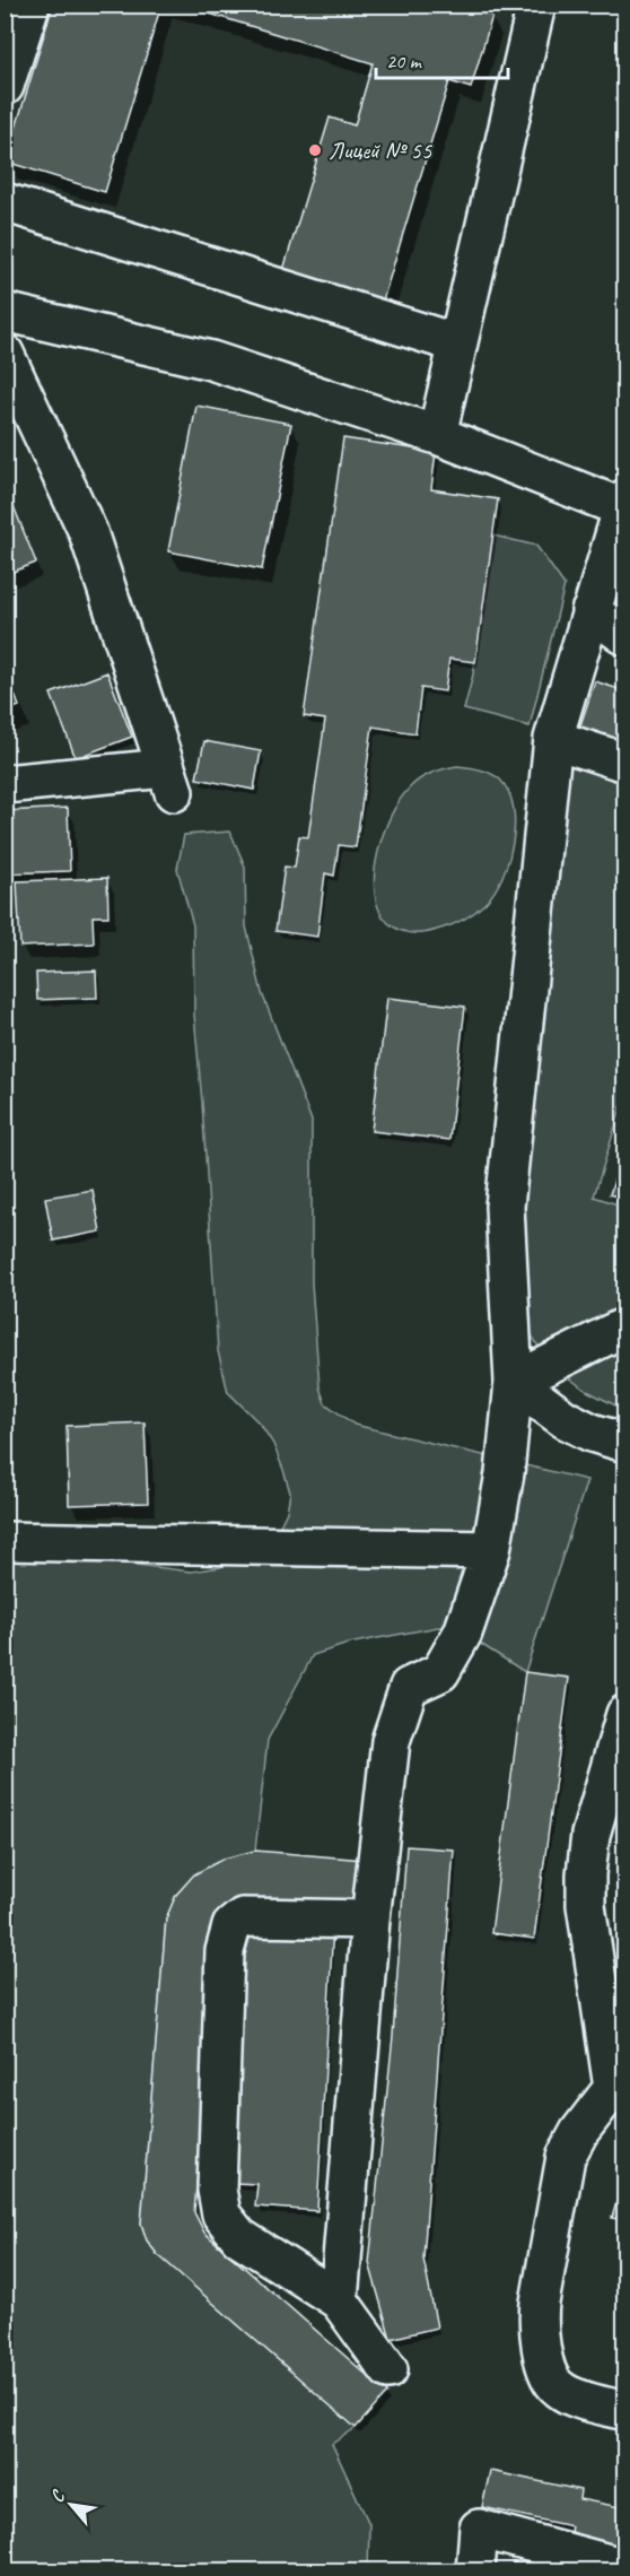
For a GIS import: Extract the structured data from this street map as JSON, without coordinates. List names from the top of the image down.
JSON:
{
  "places": ["Лицей № 55"],
  "scale_bar": "20 m",
  "north": "top left"
}
